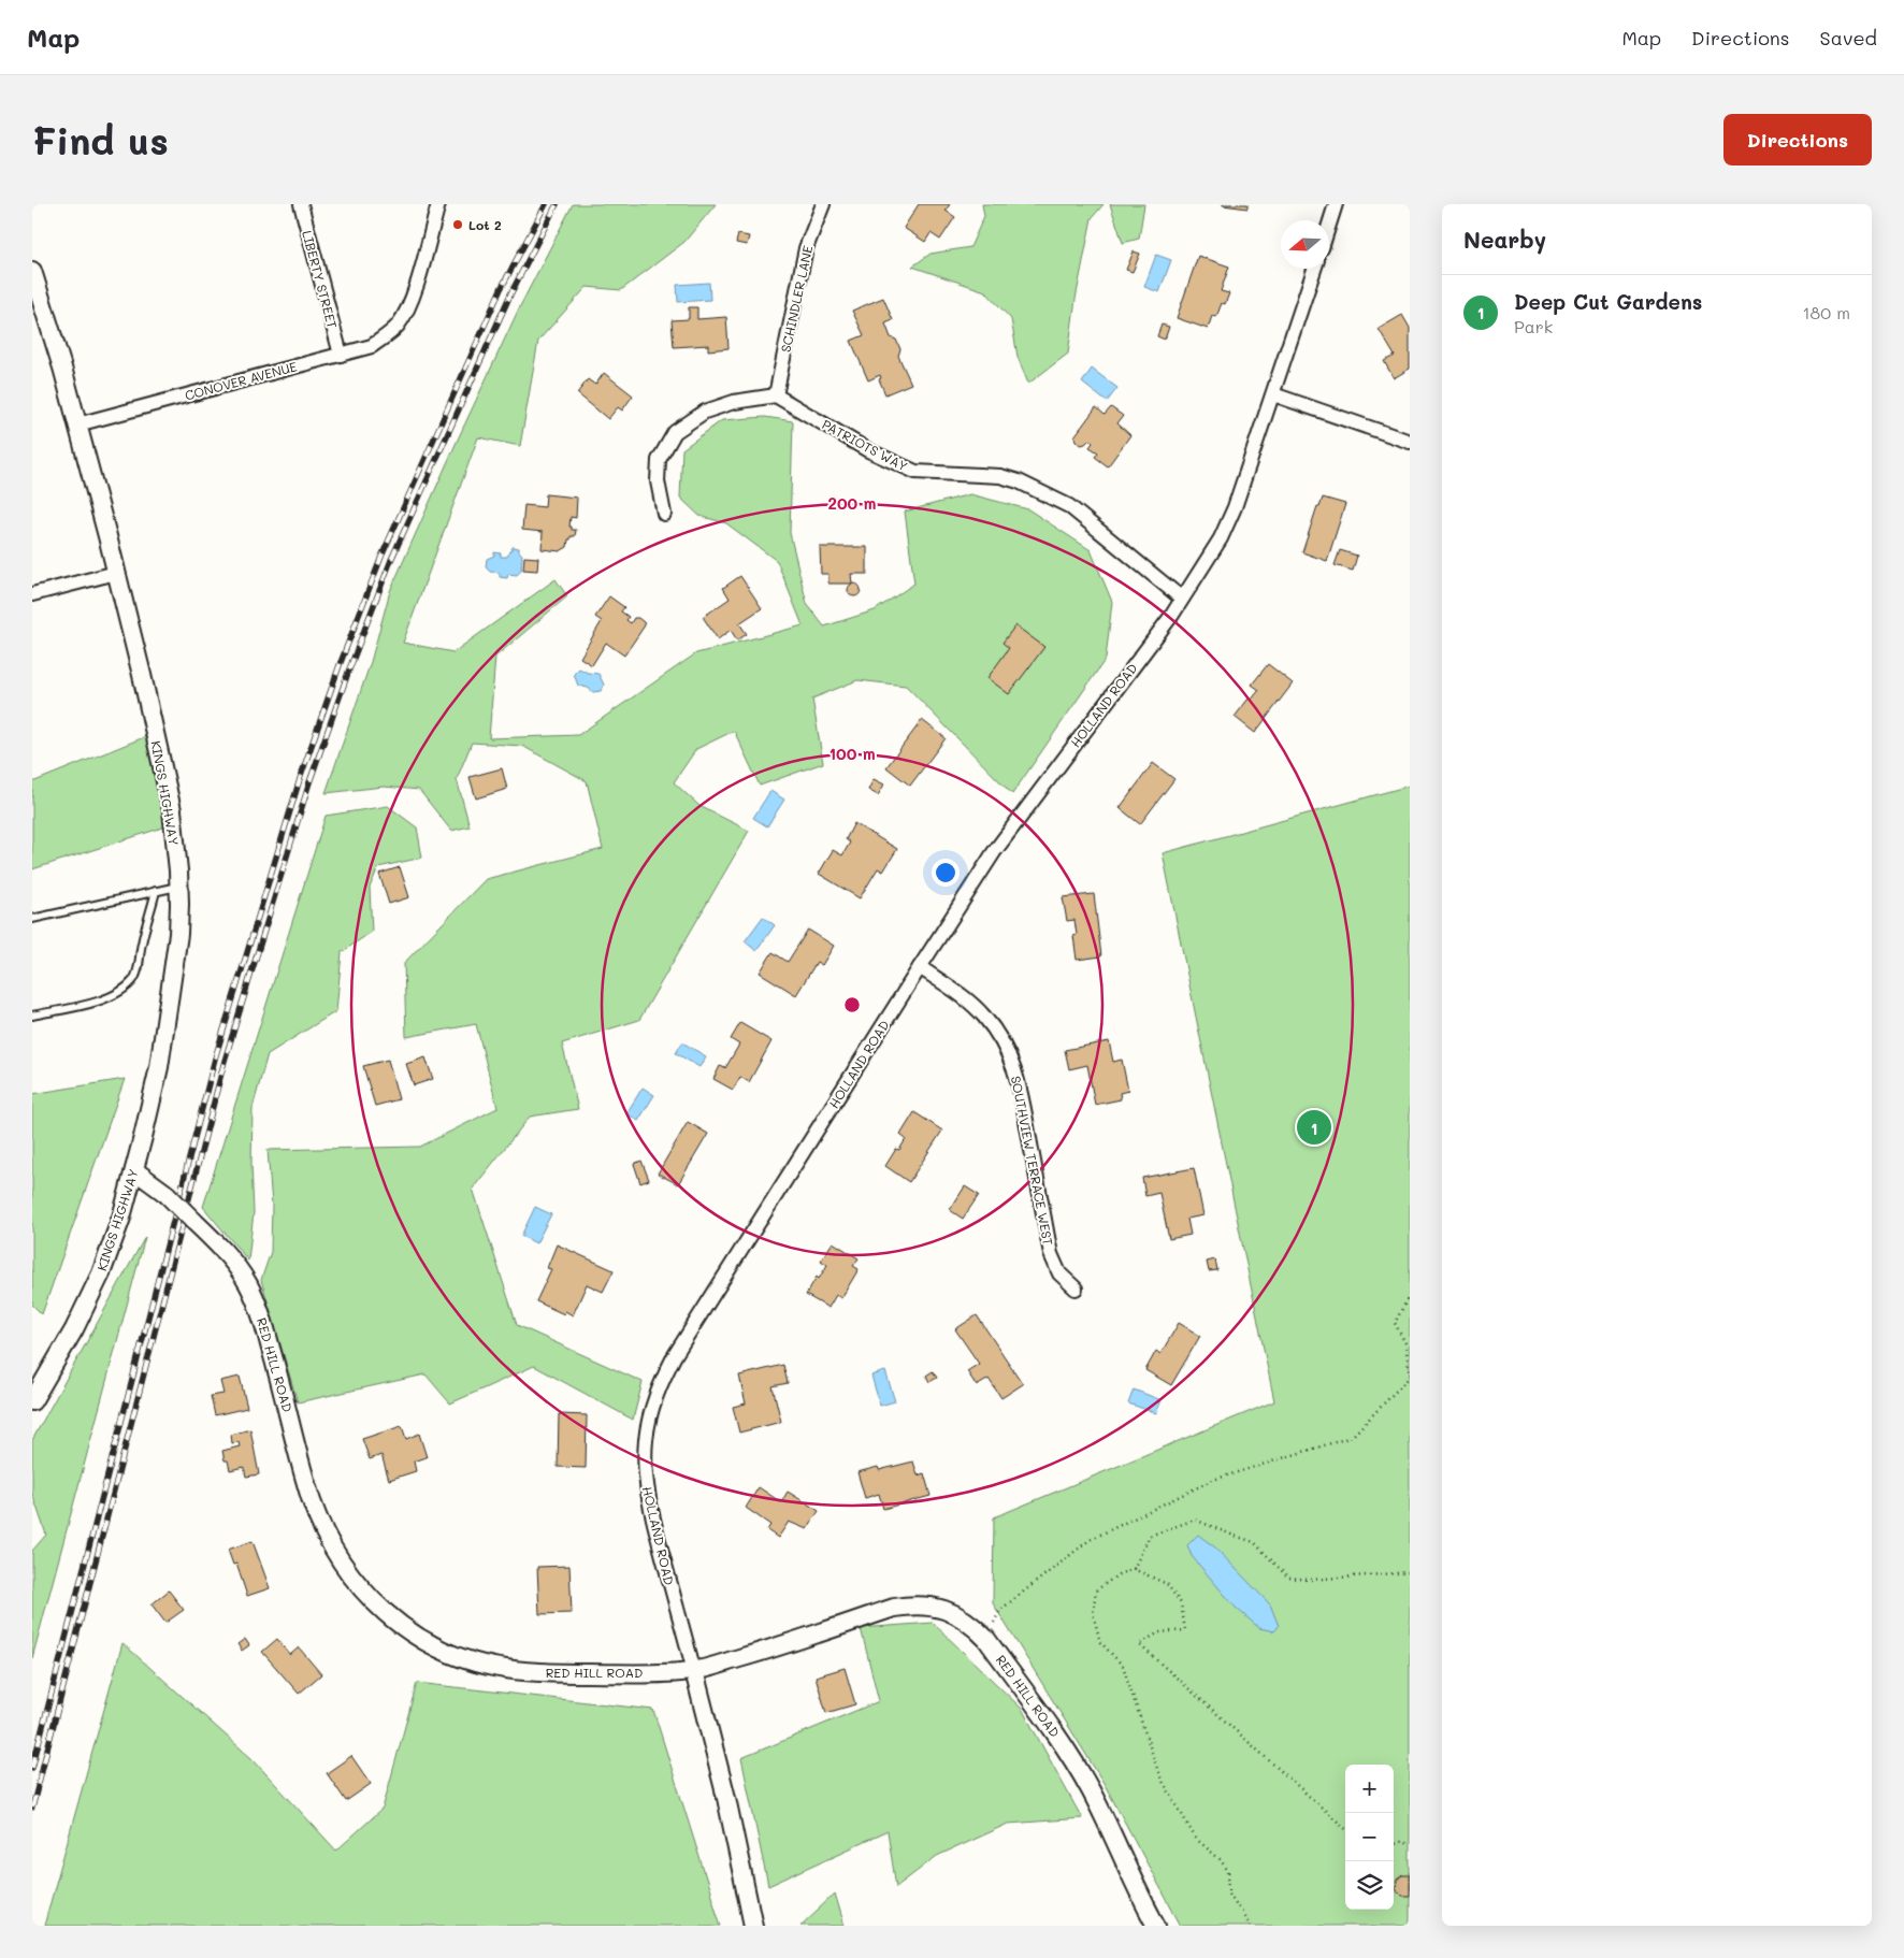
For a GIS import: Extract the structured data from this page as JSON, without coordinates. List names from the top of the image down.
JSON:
{
  "streets": {
    "street": [
      "LIBERTY STREET",
      "SCHINDLER LANE",
      "CONOVER AVENUE",
      "PATRIOTS WAY",
      "HOLLAND ROAD",
      "KINGS HIGHWAY",
      "SOUTHVIEW TERRACE WEST",
      "RED HILL ROAD"
    ]
  },
  "crossings": [
    ["LIBERTY STREET", "CONOVER AVENUE"],
    ["SCHINDLER LANE", "PATRIOTS WAY"],
    ["CONOVER AVENUE", "KINGS HIGHWAY"],
    ["PATRIOTS WAY", "HOLLAND ROAD"],
    ["HOLLAND ROAD", "SOUTHVIEW TERRACE WEST"],
    ["HOLLAND ROAD", "RED HILL ROAD"],
    ["KINGS HIGHWAY", "RED HILL ROAD"]
  ],
  "places": ["Lot 2"],
  "north": "left",
  "page": {
    "header": "Map",
    "nav": ["Map", "Directions", "Saved"],
    "buttons": "Directions",
    "title": "Find us",
    "heading": "Nearby",
    "list": [
      {
        "mark": "1",
        "name": "Deep Cut Gardens",
        "note": "Park",
        "value": "180 m"
      }
    ],
    "pins": "1",
    "map_buttons": ["+", "−"]
  },
  "rings": ["200 m", "100 m"]
}
